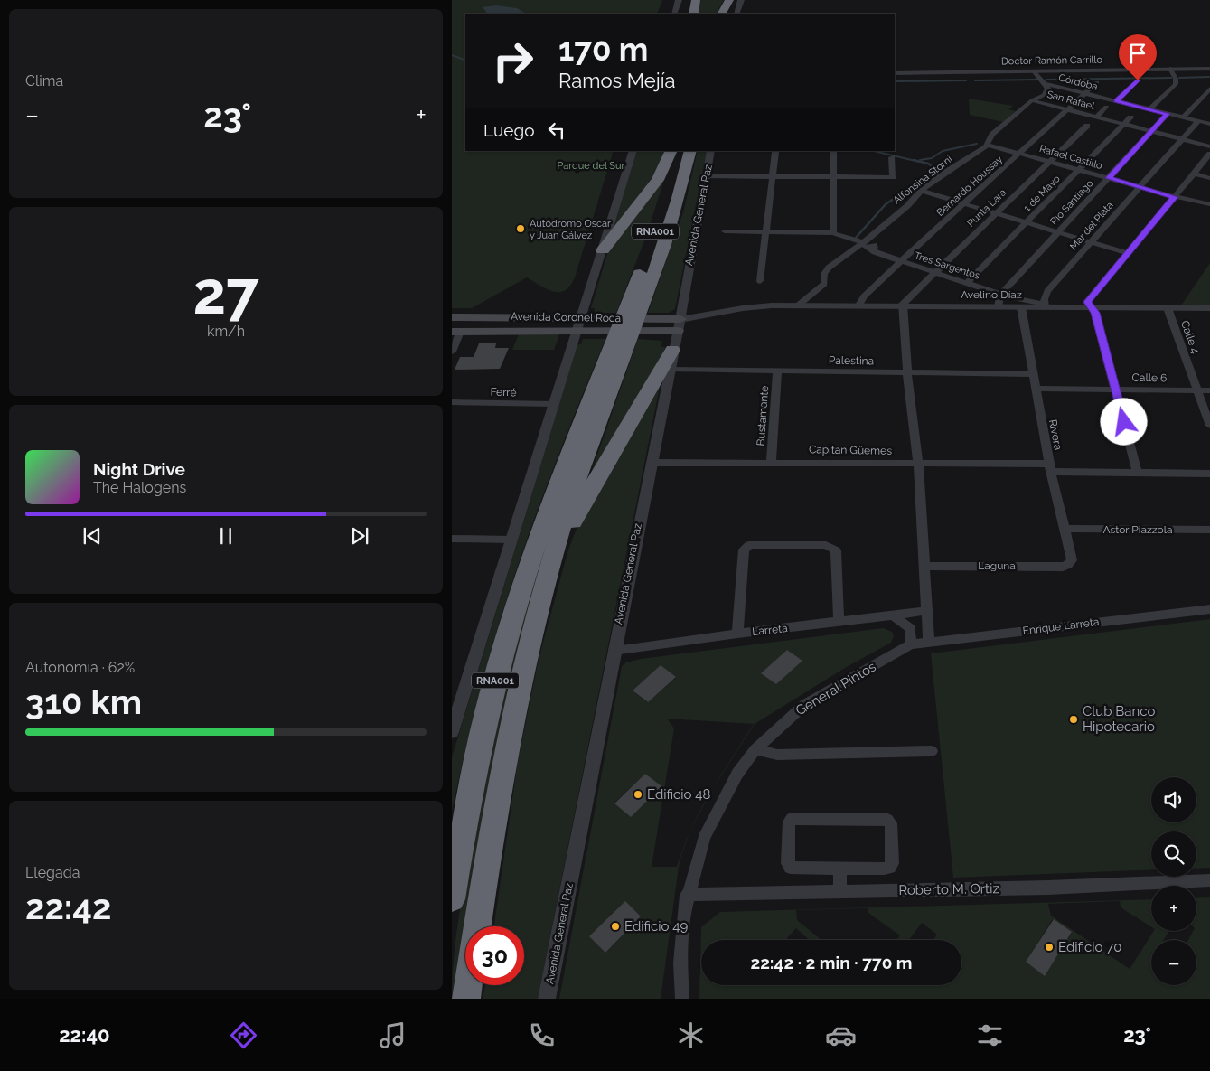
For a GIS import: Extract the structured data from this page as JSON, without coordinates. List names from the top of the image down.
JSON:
{
  "streets": {
    "highway": ["Avenida General Paz", "RNA001"],
    "main road": ["Avenida Coronel Roca"],
    "street": [
      "Doctor Ramón Carrillo",
      "Córdoba",
      "San Rafael",
      "Rafael Castillo",
      "Alfonsina Storni",
      "Bernardo Houssay",
      "1 de Mayo",
      "Río Santiago",
      "Punta Lara",
      "Mar del Plata",
      "Tres Sargentos",
      "Avelino Díaz",
      "Calle 4",
      "Palestina",
      "Calle 6",
      "Ferré",
      "Bustamante",
      "Rivera",
      "Capitan Güemes",
      "Astor Piazzola",
      "Laguna",
      "Enrique Larreta",
      "Larreta",
      "General Pintos",
      "Roberto M. Ortiz"
    ]
  },
  "crossings": [
    ["Córdoba", "Alfonsina Storni"],
    ["Córdoba", "Bernardo Houssay"],
    ["Córdoba", "Río Santiago"],
    ["Córdoba", "Mar del Plata"],
    ["San Rafael", "Alfonsina Storni"],
    ["San Rafael", "Bernardo Houssay"],
    ["San Rafael", "1 de Mayo"],
    ["San Rafael", "Río Santiago"],
    ["Rafael Castillo", "Alfonsina Storni"],
    ["Rafael Castillo", "Bernardo Houssay"],
    ["Rafael Castillo", "1 de Mayo"],
    ["Rafael Castillo", "Río Santiago"],
    ["Rafael Castillo", "Punta Lara"],
    ["Rafael Castillo", "Mar del Plata"],
    ["Alfonsina Storni", "Tres Sargentos"],
    ["Alfonsina Storni", "Avelino Díaz"],
    ["Bernardo Houssay", "Tres Sargentos"],
    ["Bernardo Houssay", "Avelino Díaz"],
    ["1 de Mayo", "Tres Sargentos"],
    ["Río Santiago", "Tres Sargentos"],
    ["Punta Lara", "Tres Sargentos"],
    ["Punta Lara", "Avelino Díaz"],
    ["Avenida General Paz", "Avelino Díaz"],
    ["Avenida General Paz", "Avenida Coronel Roca"],
    ["Avenida General Paz", "Palestina"],
    ["Avenida General Paz", "Capitan Güemes"],
    ["Avenida General Paz", "Larreta"],
    ["Mar del Plata", "Tres Sargentos"],
    ["Mar del Plata", "Avelino Díaz"],
    ["Tres Sargentos", "Avelino Díaz"],
    ["Avelino Díaz", "Avenida Coronel Roca"],
    ["Avelino Díaz", "Calle 4"],
    ["Avelino Díaz", "Rivera"],
    ["Calle 4", "Calle 6"],
    ["Palestina", "Bustamante"],
    ["Palestina", "Rivera"],
    ["Calle 6", "Rivera"],
    ["Bustamante", "Capitan Güemes"],
    ["Rivera", "Capitan Güemes"],
    ["Rivera", "Astor Piazzola"],
    ["Rivera", "Laguna"],
    ["Enrique Larreta", "General Pintos"],
    ["General Pintos", "Roberto M. Ortiz"]
  ],
  "parks": ["Parque del Sur"],
  "places": [
    "Autódromo Oscar y Juan Gálvez",
    "Club Banco Hipotecario",
    "Edificio 48",
    "Edificio 49",
    "Edificio 70"
  ],
  "page": {
    "tile": [
      "Clima",
      ["27", "km/h"],
      ["Autonomía · 62%", "310 km"],
      ["Llegada", "22:42"]
    ],
    "turn": ["170 m", "Ramos Mejía"],
    "heat": ["−", "23°", "+"],
    "then": "Luego",
    "song": ["Night Drive", "The Halogens"],
    "map_buttons": ["+", "−"],
    "limit": "30",
    "trip": "22:42 · 2 min · 770 m",
    "tabs": ["22:40", "23°"]
  }
}
